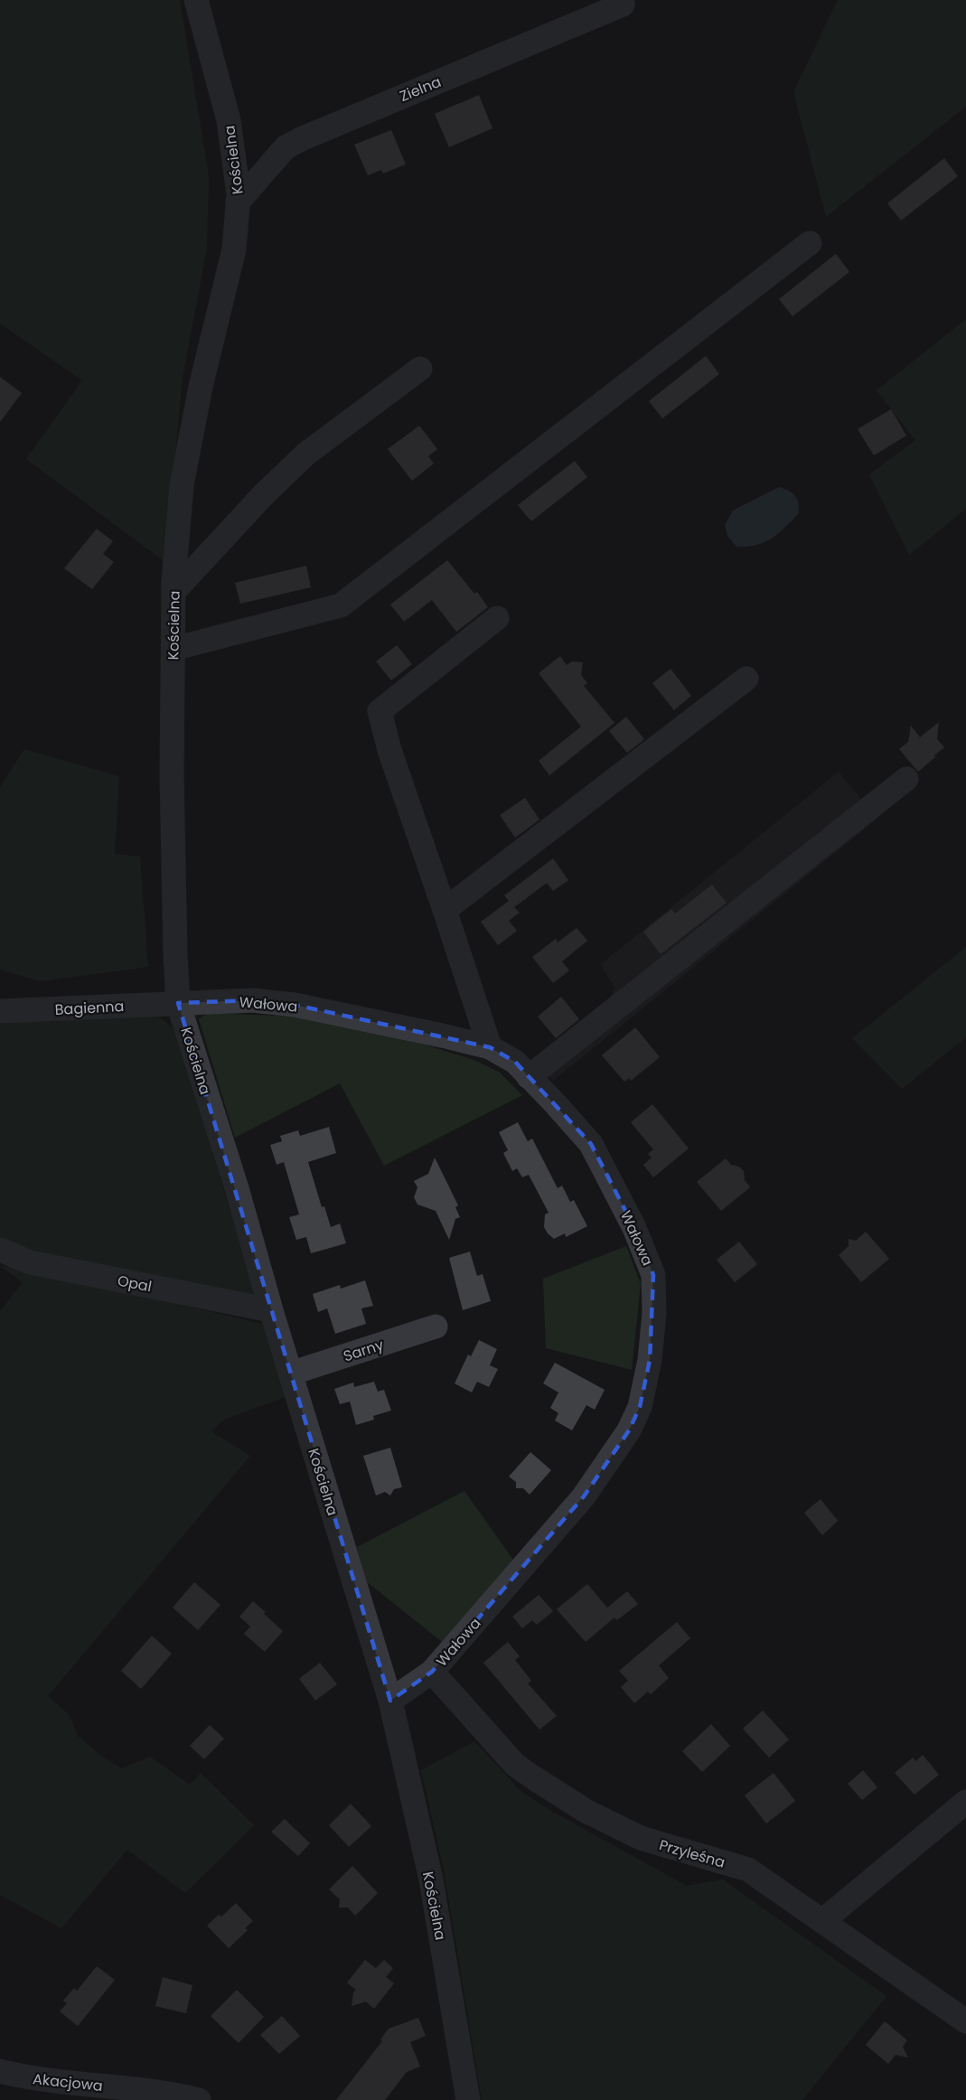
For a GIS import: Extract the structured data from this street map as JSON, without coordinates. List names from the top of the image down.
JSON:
{
  "streets": {
    "street": [
      "Zielna",
      "Kościelna",
      "Wałowa",
      "Bagienna",
      "Opal",
      "Sarny",
      "Przyleśna",
      "Akacjowa"
    ]
  },
  "crossings": [
    ["Zielna", "Kościelna"],
    ["Kościelna", "Wałowa"],
    ["Kościelna", "Bagienna"],
    ["Kościelna", "Opal"],
    ["Kościelna", "Sarny"],
    ["Wałowa", "Bagienna"],
    ["Wałowa", "Przyleśna"]
  ]
}
